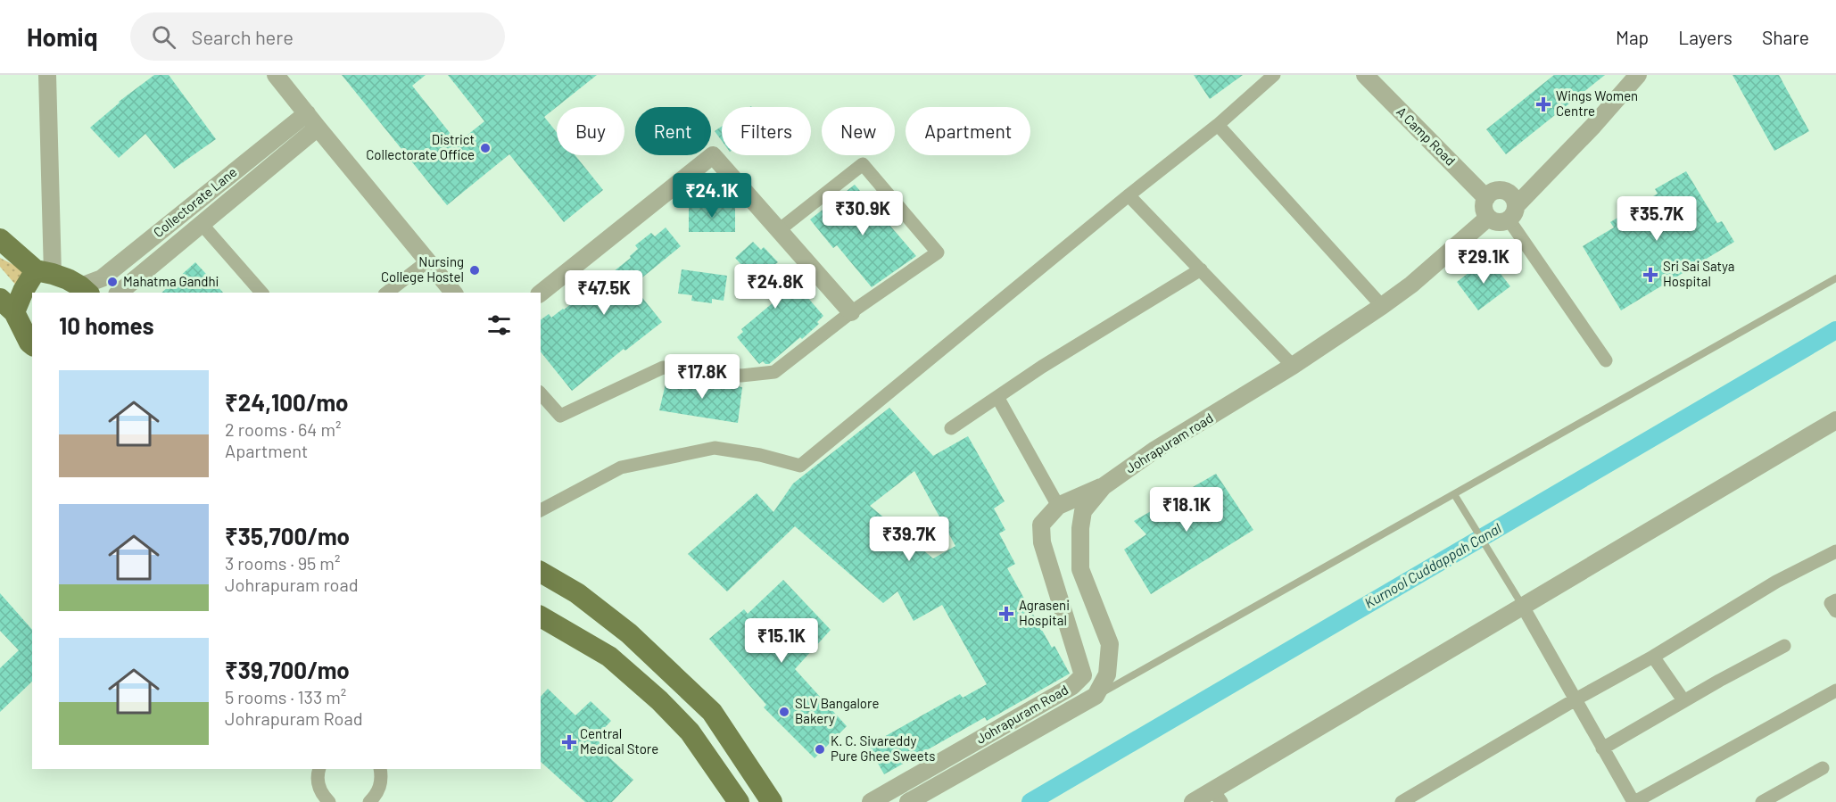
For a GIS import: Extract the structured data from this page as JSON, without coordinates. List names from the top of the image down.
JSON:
{
  "streets": {
    "street": [
      "A Camp Road",
      "Collectorate Lane",
      "Johrapuram road",
      "Johrapuram Road"
    ]
  },
  "crossings": [
    ["A Camp Road", "Johrapuram road"],
    ["Johrapuram road", "Johrapuram Road"]
  ],
  "water": ["Kurnool Cuddappah Canal"],
  "places": {
    "health": [
      "Wings Women Centre",
      "Sri Sai Satya Hospital",
      "Agraseni Hospital",
      "Central Medical Store"
    ],
    "other": [
      "District Collectorate Office",
      "Nursing College Hostel",
      "Mahatma Gandhi",
      "SLV Bangalore Bakery",
      "K. C. Sivareddy Pure Ghee Sweets"
    ]
  },
  "page": {
    "header": "Homiq",
    "search": "Search here",
    "nav": ["Map", "Layers", "Share"],
    "chip": [
      "Buy",
      "Rent",
      "Filters",
      "New",
      "Apartment"
    ],
    "price": [
      "₹24.1K",
      "₹30.9K",
      "₹35.7K",
      "₹29.1K",
      "₹24.8K",
      "₹47.5K",
      "₹17.8K",
      "₹18.1K",
      "₹39.7K",
      "₹15.1K"
    ],
    "heading": "10 homes",
    "list": [
      {
        "name": "₹24,100/mo",
        "note": "2 rooms · 64 m² · Apartment"
      },
      {
        "name": "₹35,700/mo",
        "note": "3 rooms · 95 m² · Johrapuram road"
      },
      {
        "name": "₹39,700/mo",
        "note": "5 rooms · 133 m² · Johrapuram Road"
      }
    ]
  }
}
